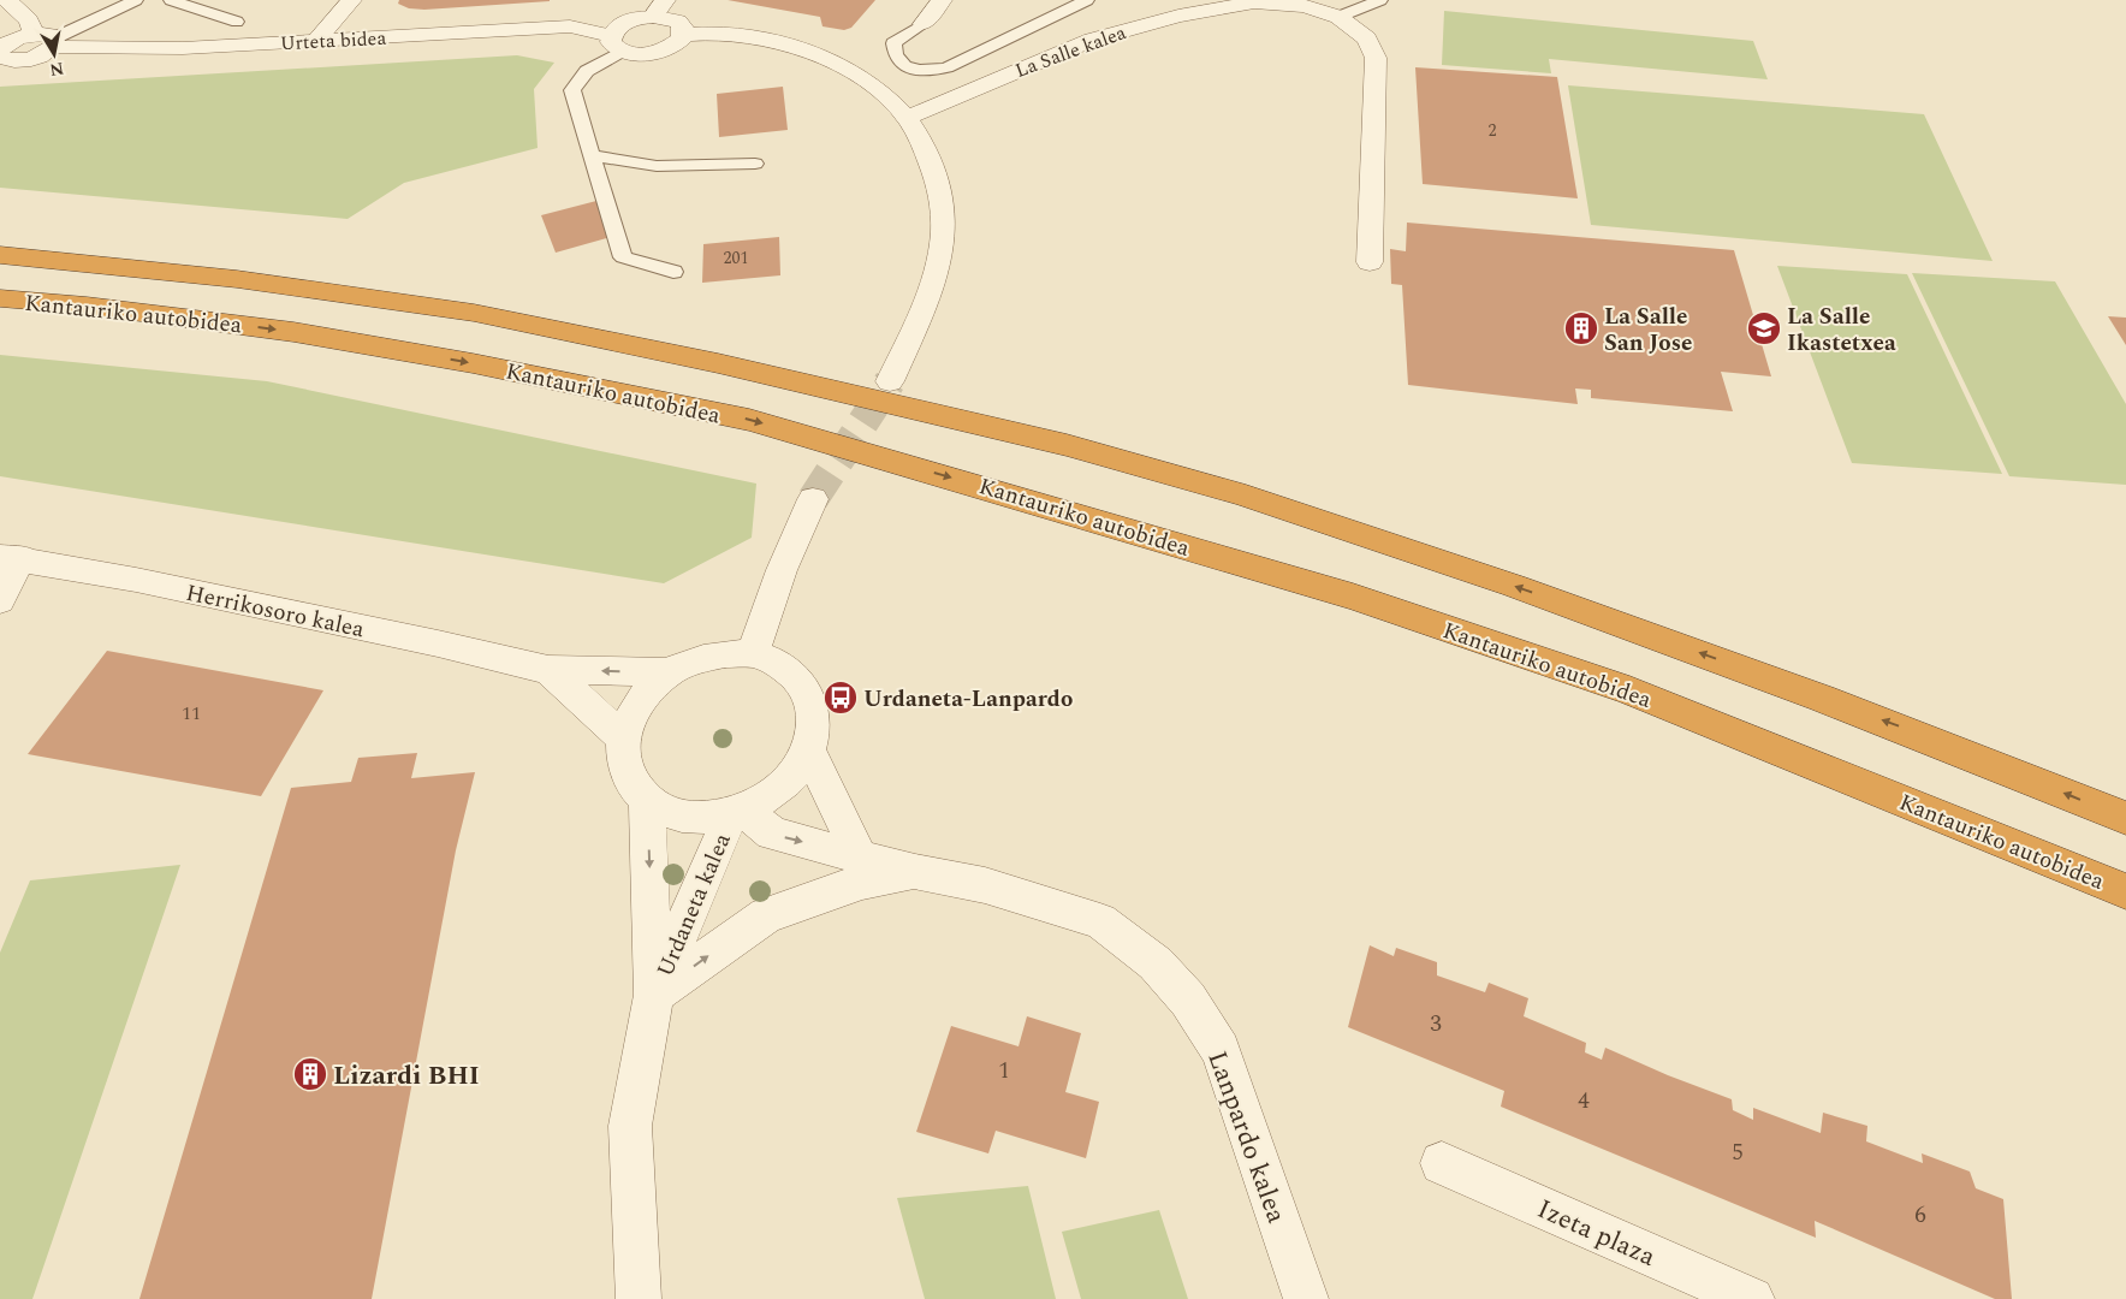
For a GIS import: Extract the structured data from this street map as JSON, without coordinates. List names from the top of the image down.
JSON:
{
  "streets": {
    "highway": ["Kantauriko autobidea"],
    "street": [
      "Urteta bidea",
      "La Salle kalea",
      "Herrikosoro kalea",
      "Urdaneta kalea",
      "Lanpardo kalea",
      "Izeta plaza"
    ]
  },
  "crossings": [
    ["Herrikosoro kalea", "Urdaneta kalea"],
    ["Herrikosoro kalea", "Lanpardo kalea"],
    ["Urdaneta kalea", "Lanpardo kalea"]
  ],
  "places": {
    "building": ["La Salle San Jose", "Lizardi BHI"],
    "school or university": ["La Salle Ikastetxea"],
    "bus stop": ["Urdaneta-Lanpardo"]
  },
  "house_numbers": [
    "2",
    "201",
    "11",
    "3",
    "1",
    "4",
    "5",
    "6"
  ],
  "north": "bottom"
}
